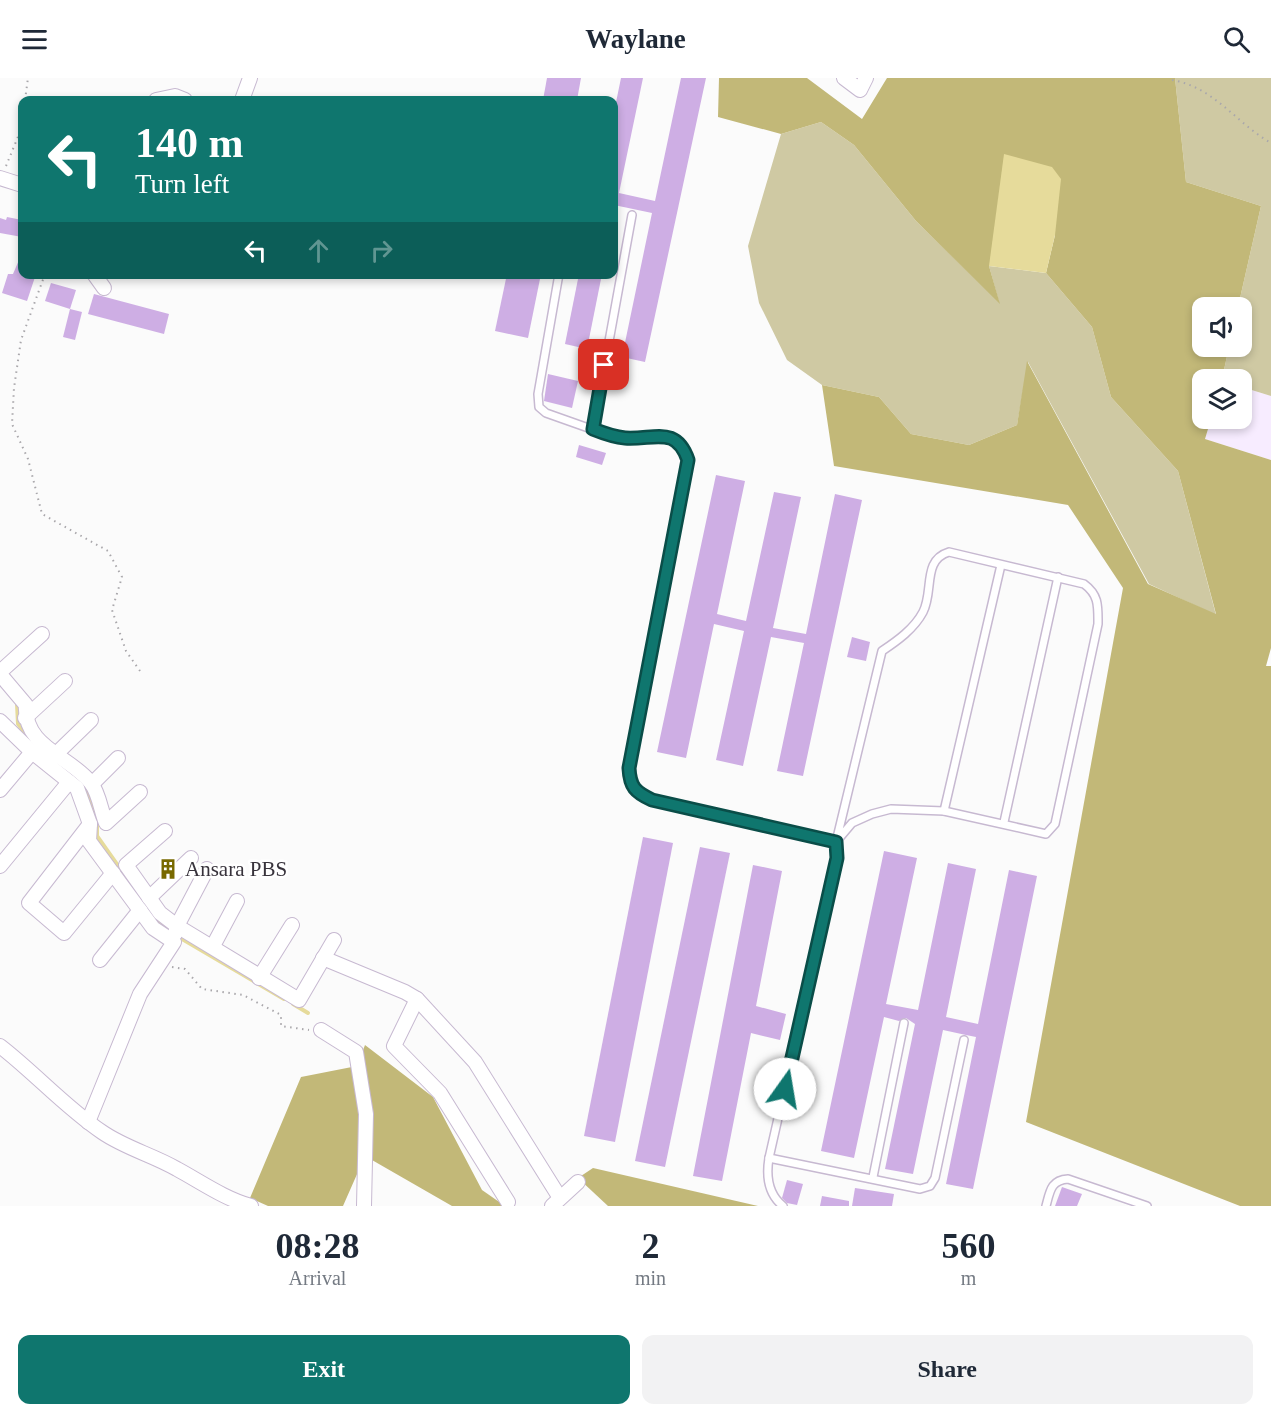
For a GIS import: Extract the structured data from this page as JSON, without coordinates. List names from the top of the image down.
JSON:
{
  "places": {
    "building": ["Ansara PBS"]
  },
  "page": {
    "header": "Waylane",
    "turn": ["140 m", "Turn left"],
    "eta": [
      "08:28",
      "Arrival",
      "2",
      "min",
      "560",
      "m"
    ],
    "buttons": ["Exit", "Share"]
  }
}
